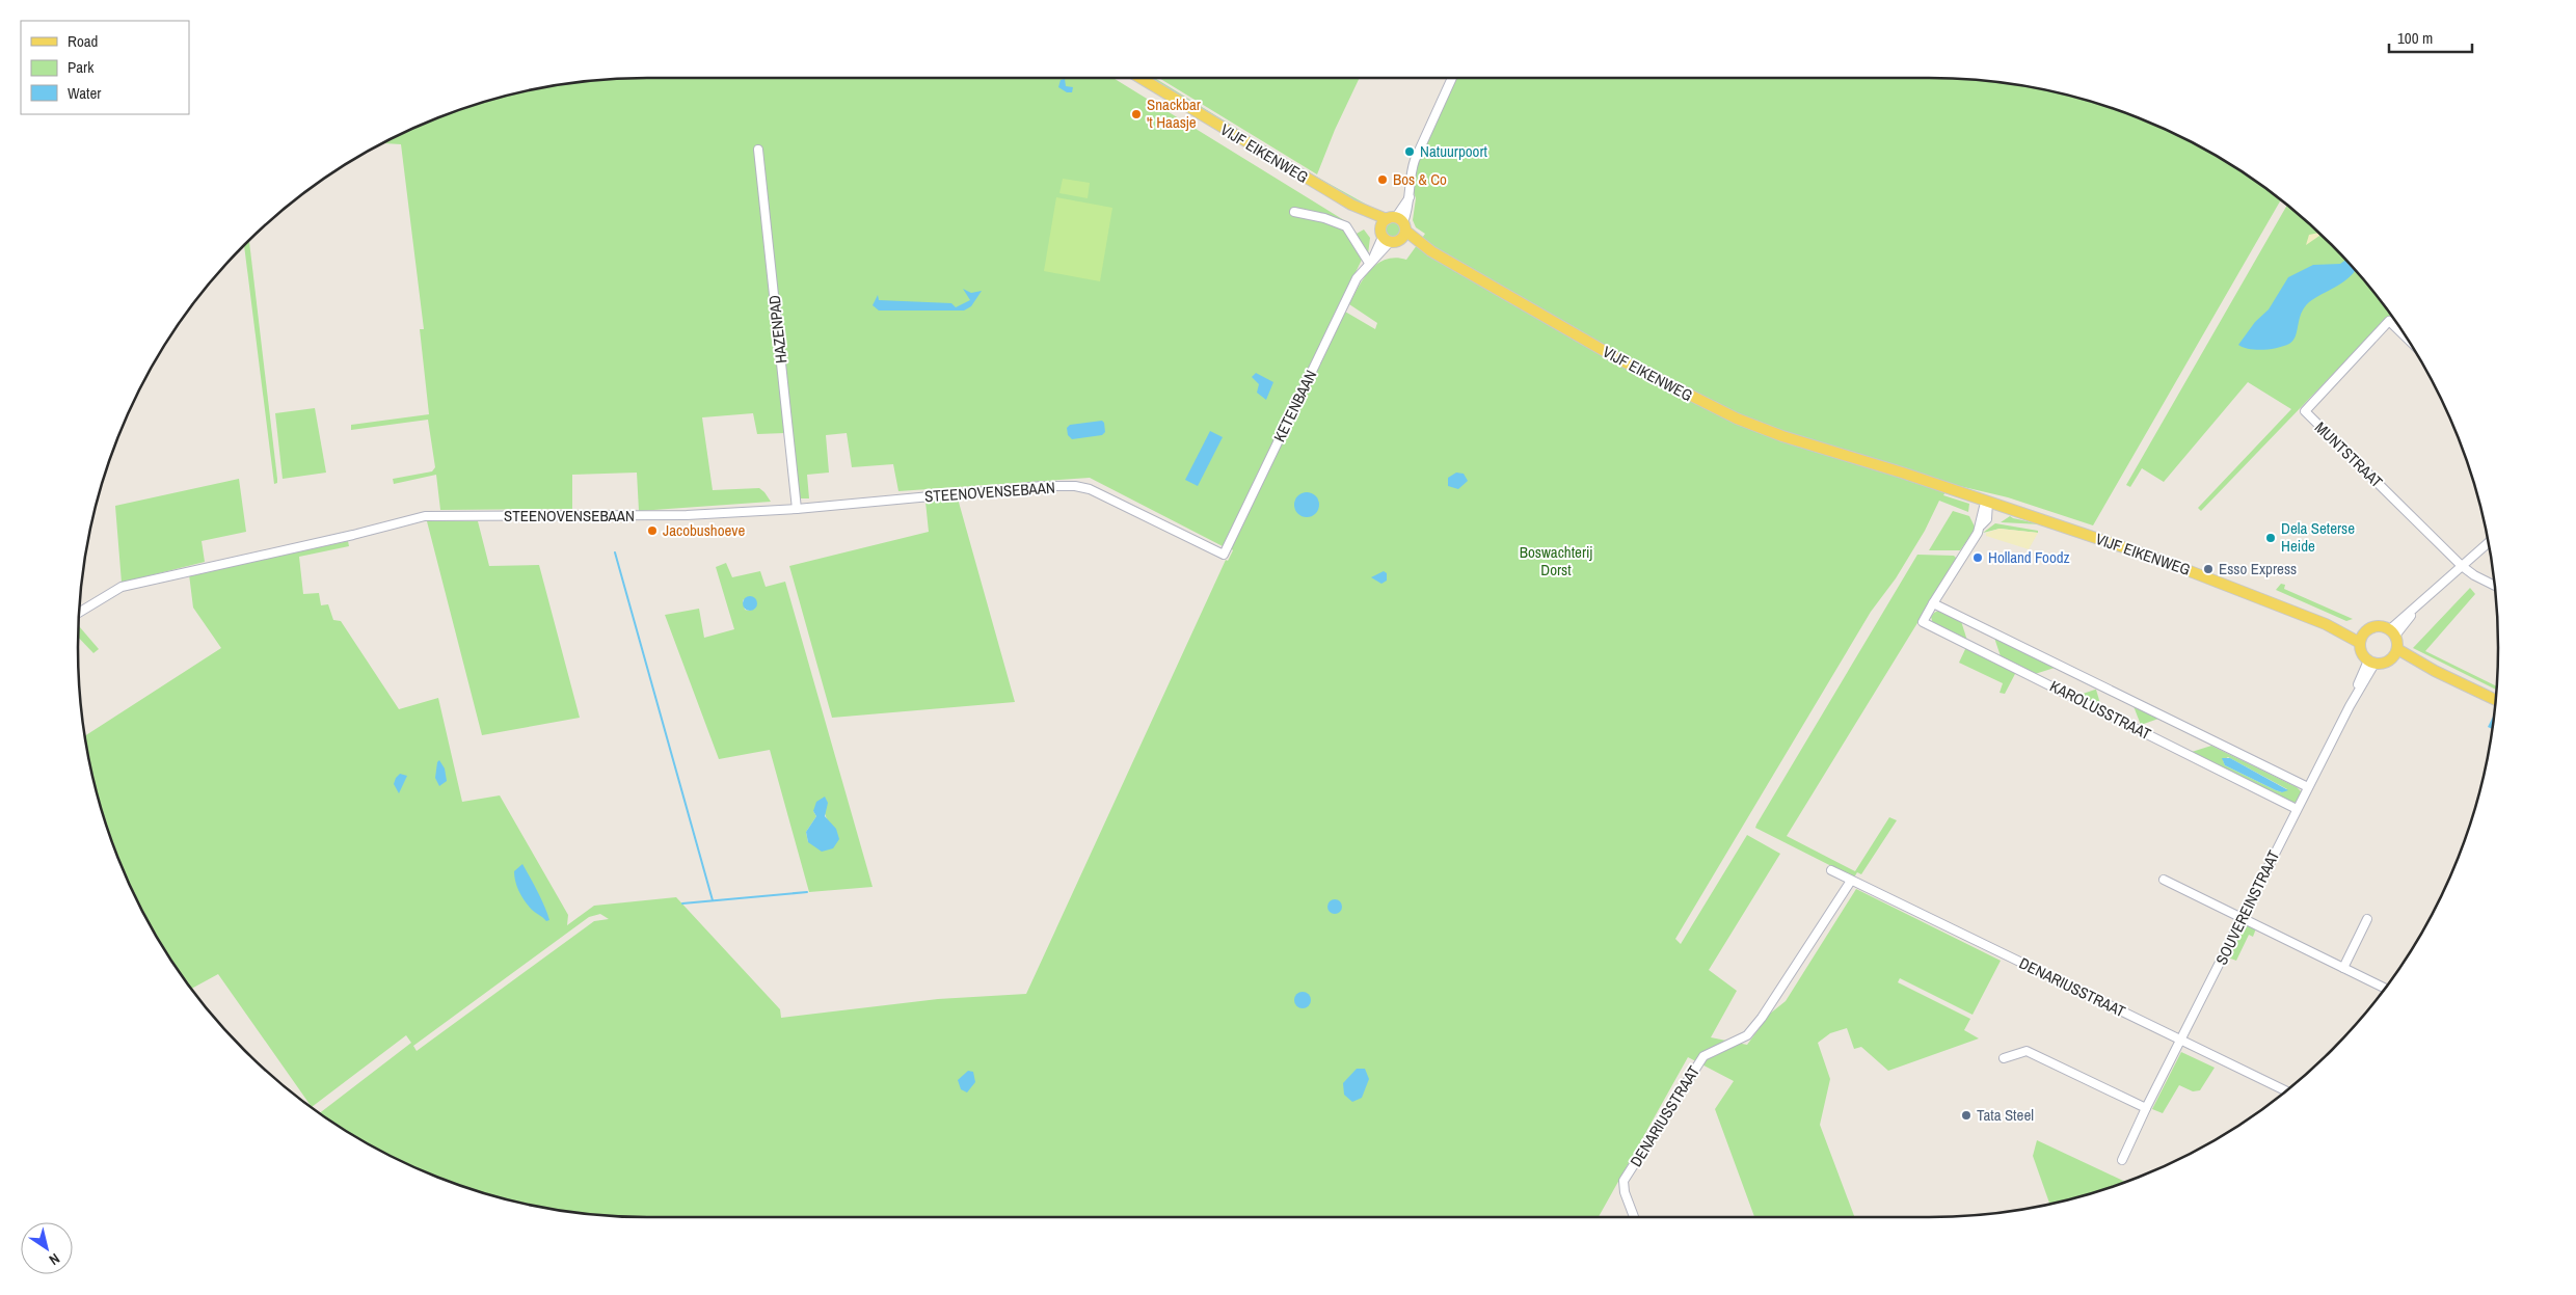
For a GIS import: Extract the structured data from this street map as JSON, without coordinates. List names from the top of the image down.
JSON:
{
  "streets": {
    "main road": ["VIJF EIKENWEG"],
    "street": [
      "HAZENPAD",
      "KETENBAAN",
      "MUNTSTRAAT",
      "STEENOVENSEBAAN",
      "KAROLUSSTRAAT",
      "SOUVEREINSTRAAT",
      "DENARIUSSTRAAT"
    ]
  },
  "crossings": [
    ["VIJF EIKENWEG", "KETENBAAN"],
    ["VIJF EIKENWEG", "KAROLUSSTRAAT"],
    ["VIJF EIKENWEG", "SOUVEREINSTRAAT"],
    ["HAZENPAD", "STEENOVENSEBAAN"],
    ["KETENBAAN", "STEENOVENSEBAAN"],
    ["KAROLUSSTRAAT", "SOUVEREINSTRAAT"],
    ["SOUVEREINSTRAAT", "DENARIUSSTRAAT"]
  ],
  "parks": ["Boswachterij Dorst"],
  "places": [
    "Snackbar 't Haasje",
    "Natuurpoort",
    "Bos & Co",
    "Jacobushoeve",
    "Dela Seterse Heide",
    "Holland Foodz",
    "Esso Express",
    "Tata Steel"
  ],
  "legend": ["Road", "Park", "Water"],
  "scale_bar": "100 m",
  "north": "bottom right"
}
